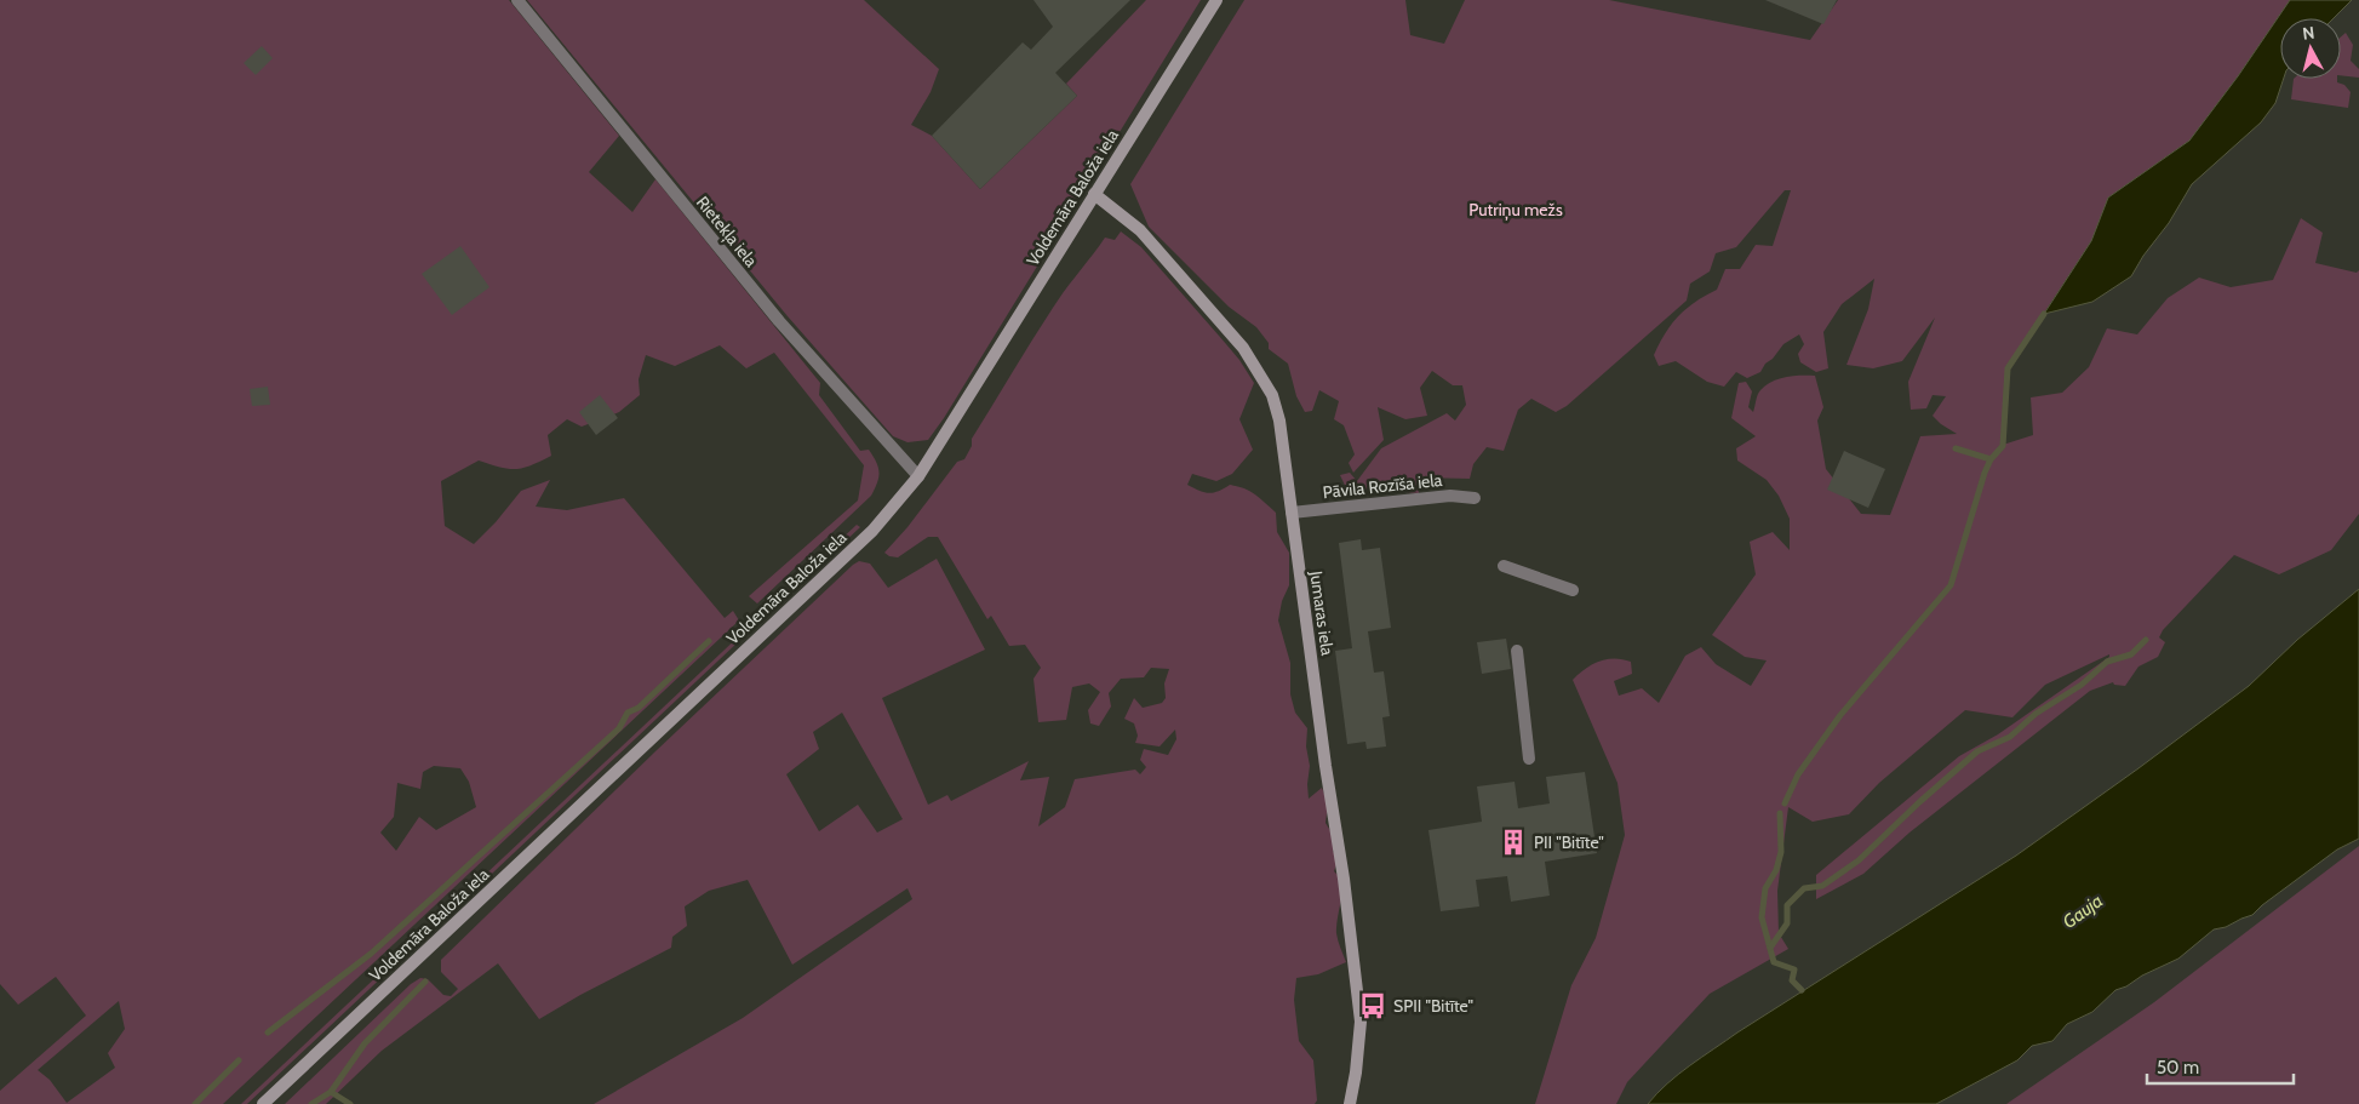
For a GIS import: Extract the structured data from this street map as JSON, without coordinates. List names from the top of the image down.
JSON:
{
  "streets": {
    "main road": ["Voldemāra Baloža iela", "Jumaras iela"],
    "street": ["Rietekļa iela", "Pāvila Rozīša iela"]
  },
  "crossings": [
    ["Voldemāra Baloža iela", "Rietekļa iela"],
    ["Voldemāra Baloža iela", "Jumaras iela"],
    ["Pāvila Rozīša iela", "Jumaras iela"]
  ],
  "water": ["Gauja"],
  "parks": ["Putriņu mežs"],
  "places": {
    "building": ["PII \"Bitīte\""],
    "bus stop": ["SPII \"Bitīte\""]
  },
  "scale_bar": "50 m",
  "north": "top"
}
